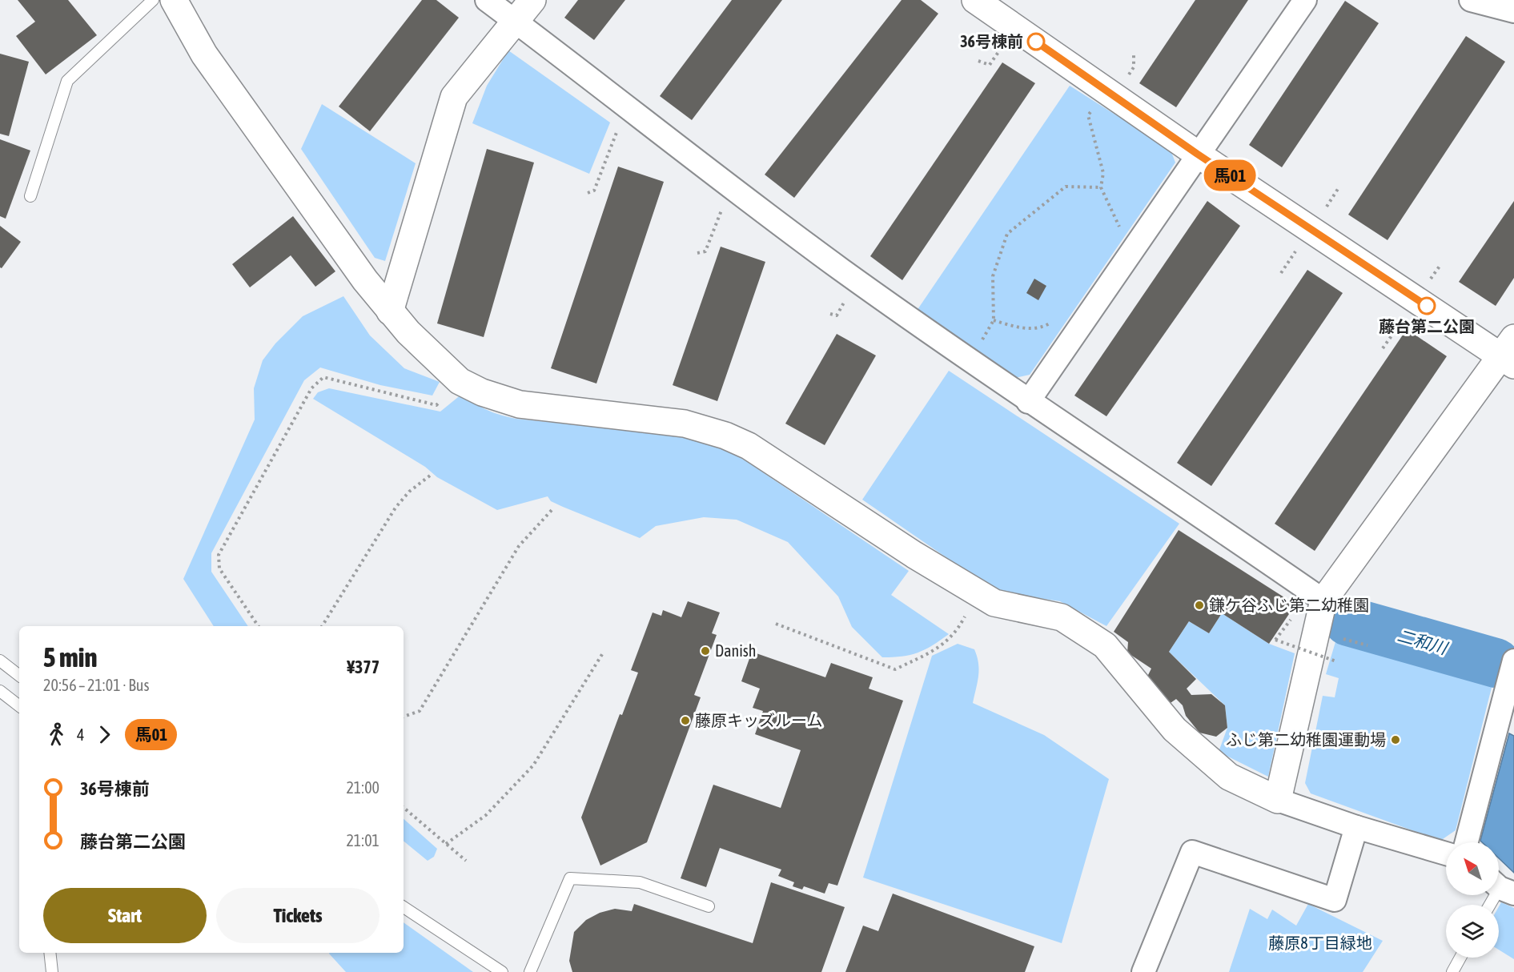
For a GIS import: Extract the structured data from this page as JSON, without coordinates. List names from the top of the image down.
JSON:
{
  "water": ["二和川"],
  "parks": ["藤原8丁目緑地"],
  "places": [
    "36号棟前",
    "藤台第二公園",
    "鎌ケ谷ふじ第二幼稚園",
    "Danish",
    "藤原キッズルーム",
    "ふじ第二幼稚園運動場"
  ],
  "lines": ["bus line 馬01"],
  "north": "top left",
  "page": {
    "on_map": "馬01",
    "heading": ["5 min", "20:56 – 21:01 · Bus", "¥377"],
    "legs": ["4", "馬01"],
    "list": [
      {
        "name": "36号棟前",
        "value": "21:00"
      },
      {
        "name": "藤台第二公園",
        "value": "21:01"
      }
    ],
    "buttons": ["Start", "Tickets"]
  }
}
